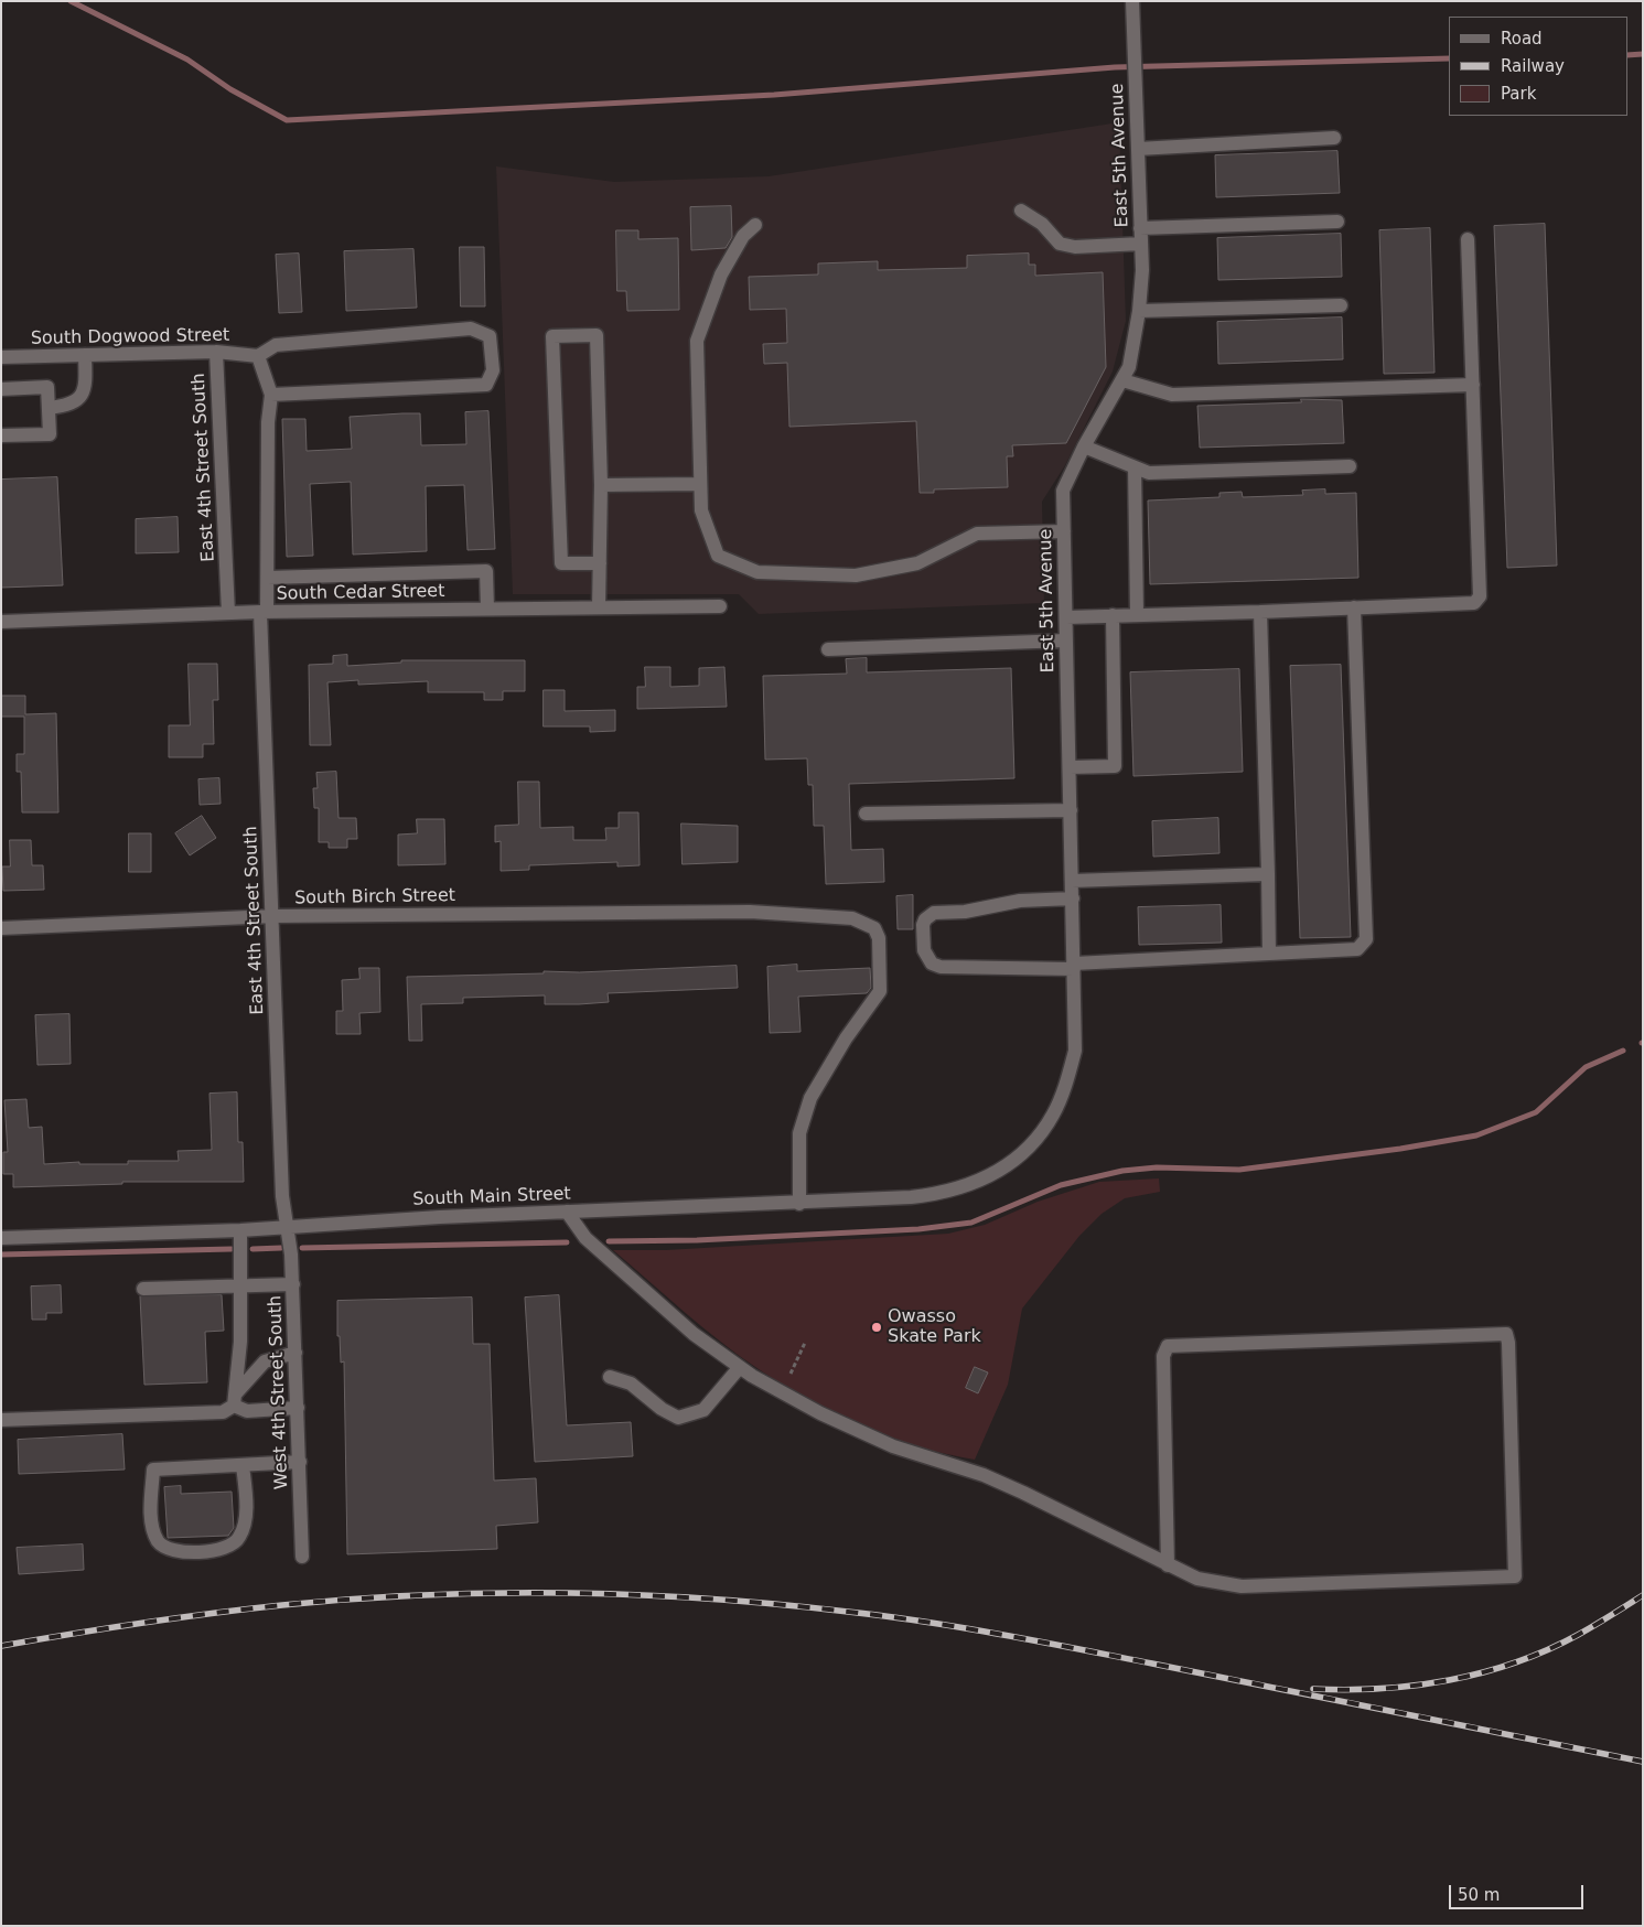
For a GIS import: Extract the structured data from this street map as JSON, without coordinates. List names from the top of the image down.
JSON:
{
  "streets": {
    "street": [
      "East 5th Avenue",
      "South Dogwood Street",
      "East 4th Street South",
      "South Cedar Street",
      "South Birch Street",
      "South Main Street",
      "West 4th Street South"
    ]
  },
  "crossings": [
    ["East 5th Avenue", "South Main Street"],
    ["South Dogwood Street", "East 4th Street South"],
    ["East 4th Street South", "South Cedar Street"],
    ["East 4th Street South", "South Birch Street"],
    ["East 4th Street South", "South Main Street"],
    ["East 4th Street South", "West 4th Street South"],
    ["South Birch Street", "South Main Street"],
    ["South Main Street", "West 4th Street South"]
  ],
  "places": ["Owasso Skate Park"],
  "legend": ["Road", "Railway", "Park"],
  "scale_bar": "50 m"
}
